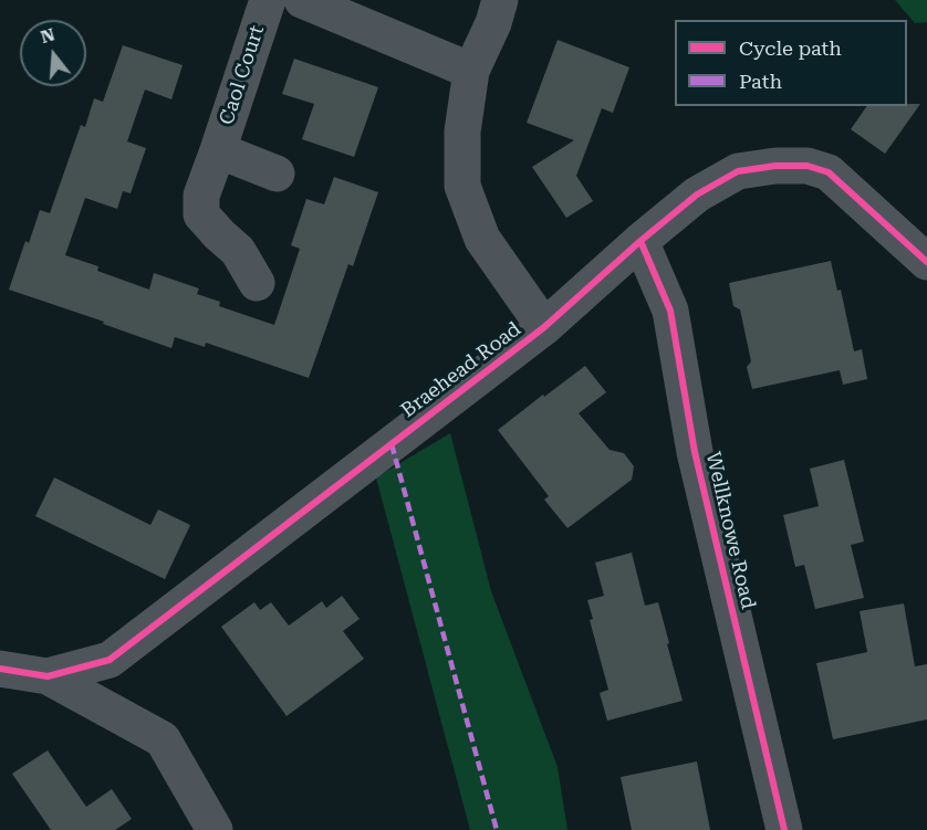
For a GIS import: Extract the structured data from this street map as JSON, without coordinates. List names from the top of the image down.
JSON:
{
  "streets": {
    "street": ["Caol Court", "Braehead Road", "Wellknowe Road"]
  },
  "crossings": [
    ["Braehead Road", "Wellknowe Road"]
  ],
  "legend": ["Cycle path", "Path"],
  "north": "top"
}
